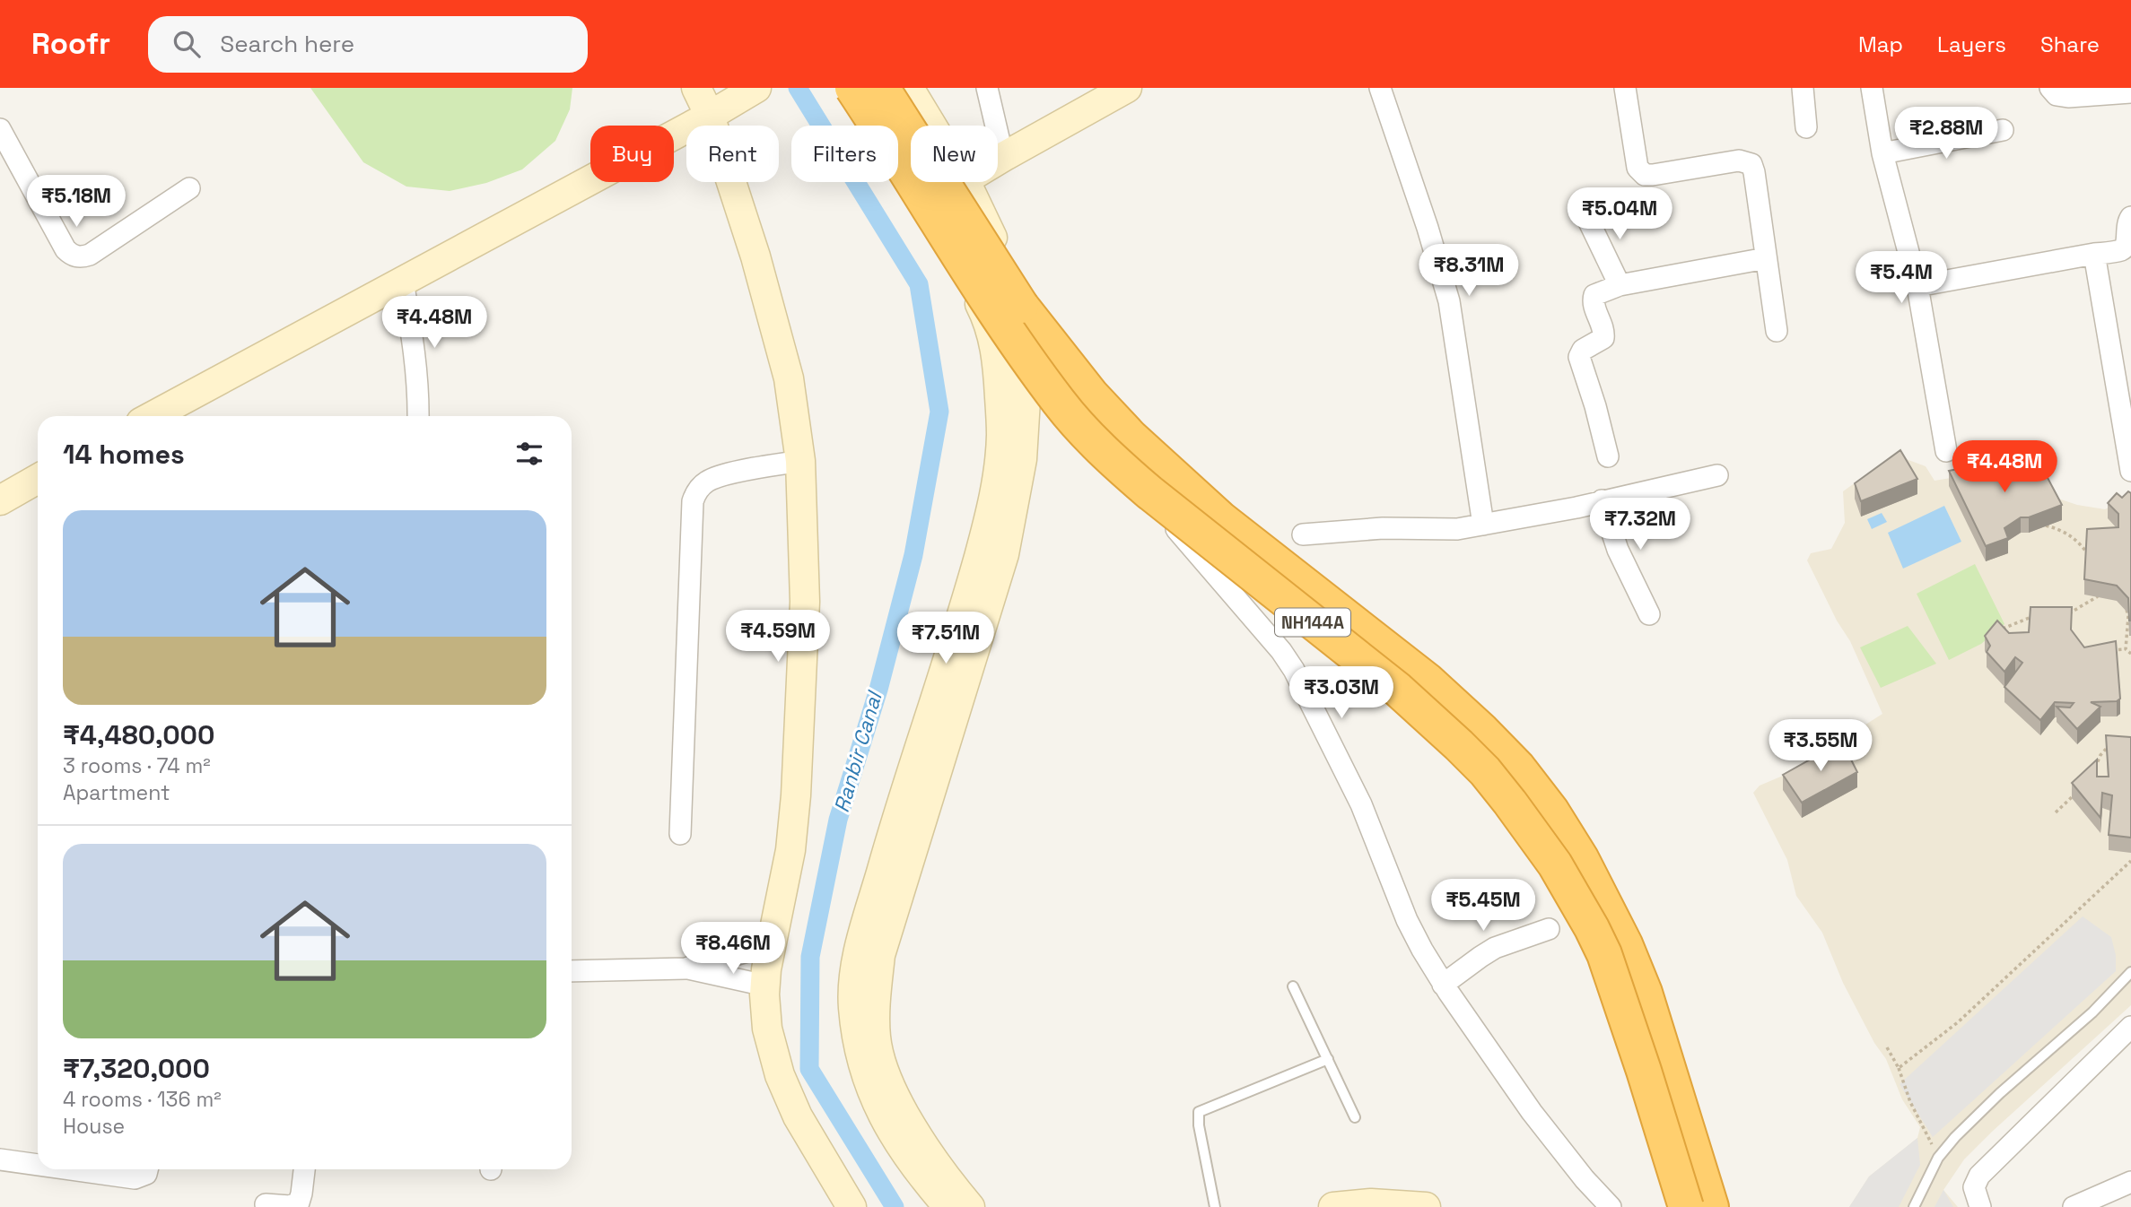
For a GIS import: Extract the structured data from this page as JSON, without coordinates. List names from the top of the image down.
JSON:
{
  "streets": {
    "highway": ["NH144A"]
  },
  "water": ["Ranbir Canal"],
  "page": {
    "header": "Roofr",
    "search": "Search here",
    "nav": ["Map", "Layers", "Share"],
    "price": [
      "₹2.88M",
      "₹5.18M",
      "₹5.04M",
      "₹8.31M",
      "₹5.4M",
      "₹4.48M",
      "₹4.48M",
      "₹7.32M",
      "₹4.59M",
      "₹7.51M",
      "₹3.03M",
      "₹3.55M",
      "₹5.45M",
      "₹8.46M"
    ],
    "chip": [
      "Buy",
      "Rent",
      "Filters",
      "New"
    ],
    "heading": "14 homes",
    "list": [
      {
        "name": "₹4,480,000",
        "note": "3 rooms · 74 m² · Apartment"
      },
      {
        "name": "₹7,320,000",
        "note": "4 rooms · 136 m² · House"
      }
    ]
  }
}
